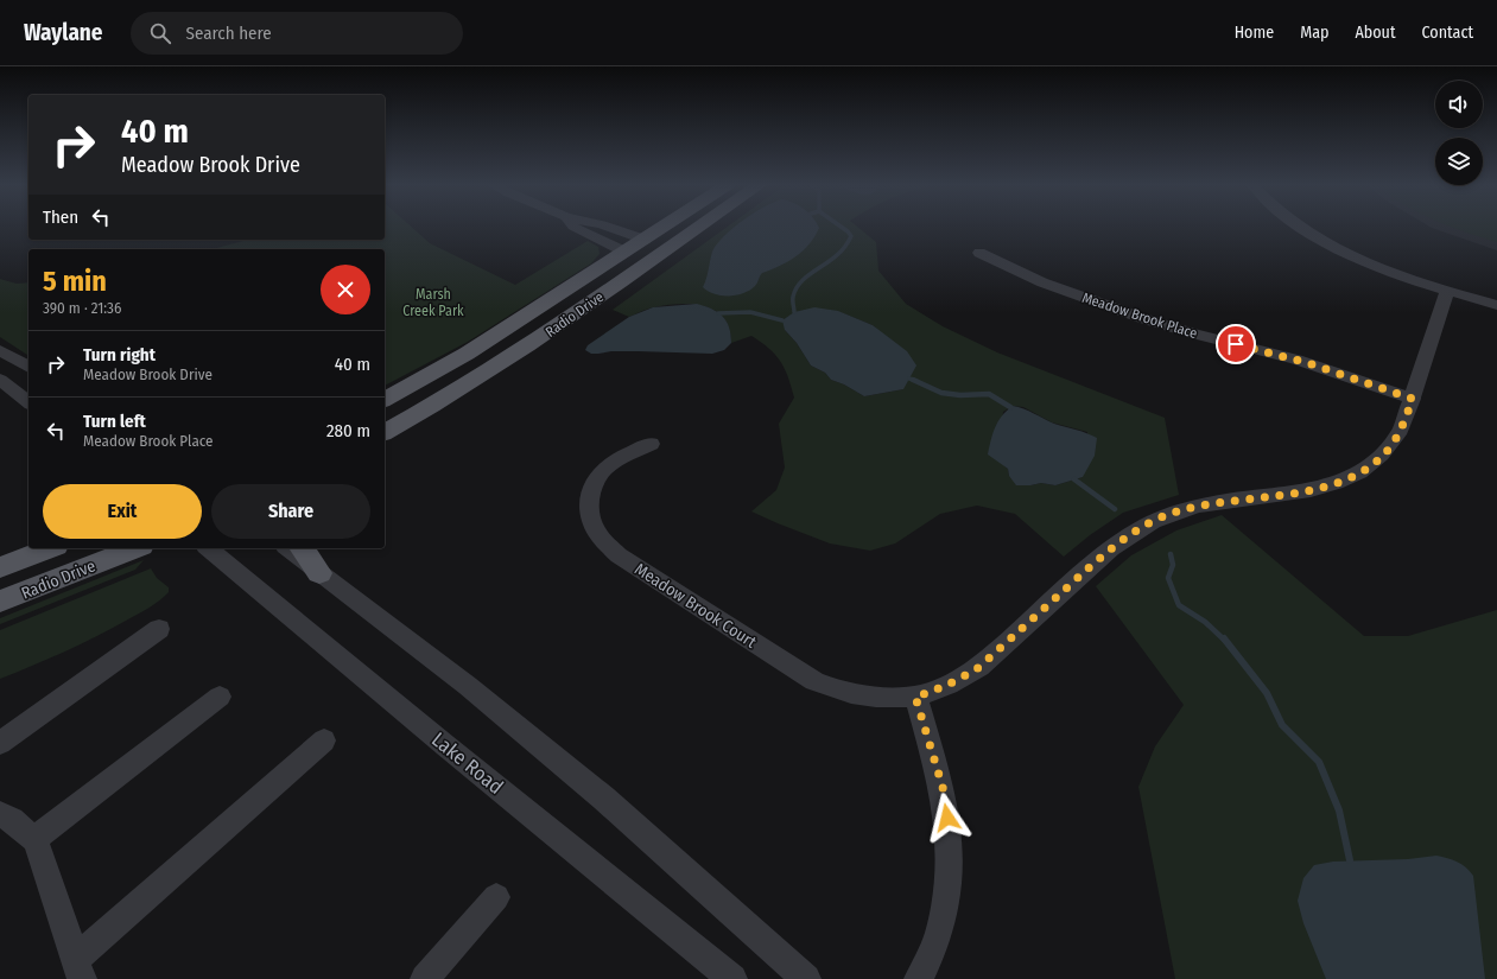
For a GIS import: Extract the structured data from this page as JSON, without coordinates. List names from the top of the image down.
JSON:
{
  "streets": {
    "main road": ["Radio Drive"],
    "street": ["Meadow Brook Place", "Meadow Brook Court", "Lake Road"]
  },
  "crossings": [
    ["Meadow Brook Place", "Meadow Brook Court"]
  ],
  "parks": ["Marsh Creek Park"],
  "page": {
    "header": "Waylane",
    "search": "Search here",
    "nav": [
      "Home",
      "Map",
      "About",
      "Contact"
    ],
    "turn": ["40 m", "Meadow Brook Drive"],
    "then": "Then",
    "heading": ["5 min", "390 m · 21:36"],
    "list": [
      {
        "name": "Turn right",
        "note": "Meadow Brook Drive",
        "value": "40 m"
      },
      {
        "name": "Turn left",
        "note": "Meadow Brook Place",
        "value": "280 m"
      }
    ],
    "buttons": ["Exit", "Share"]
  }
}
